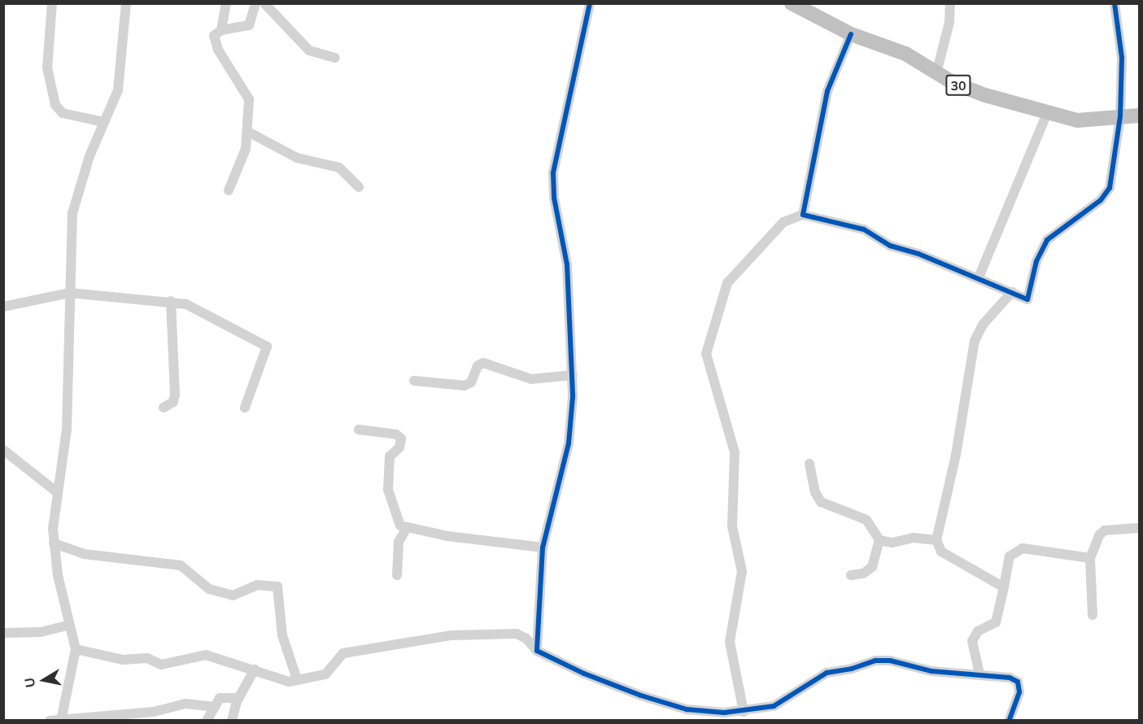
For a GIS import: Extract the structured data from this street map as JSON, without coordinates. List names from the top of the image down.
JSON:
{
  "streets": {
    "highway": ["30"]
  },
  "north": "left"
}
